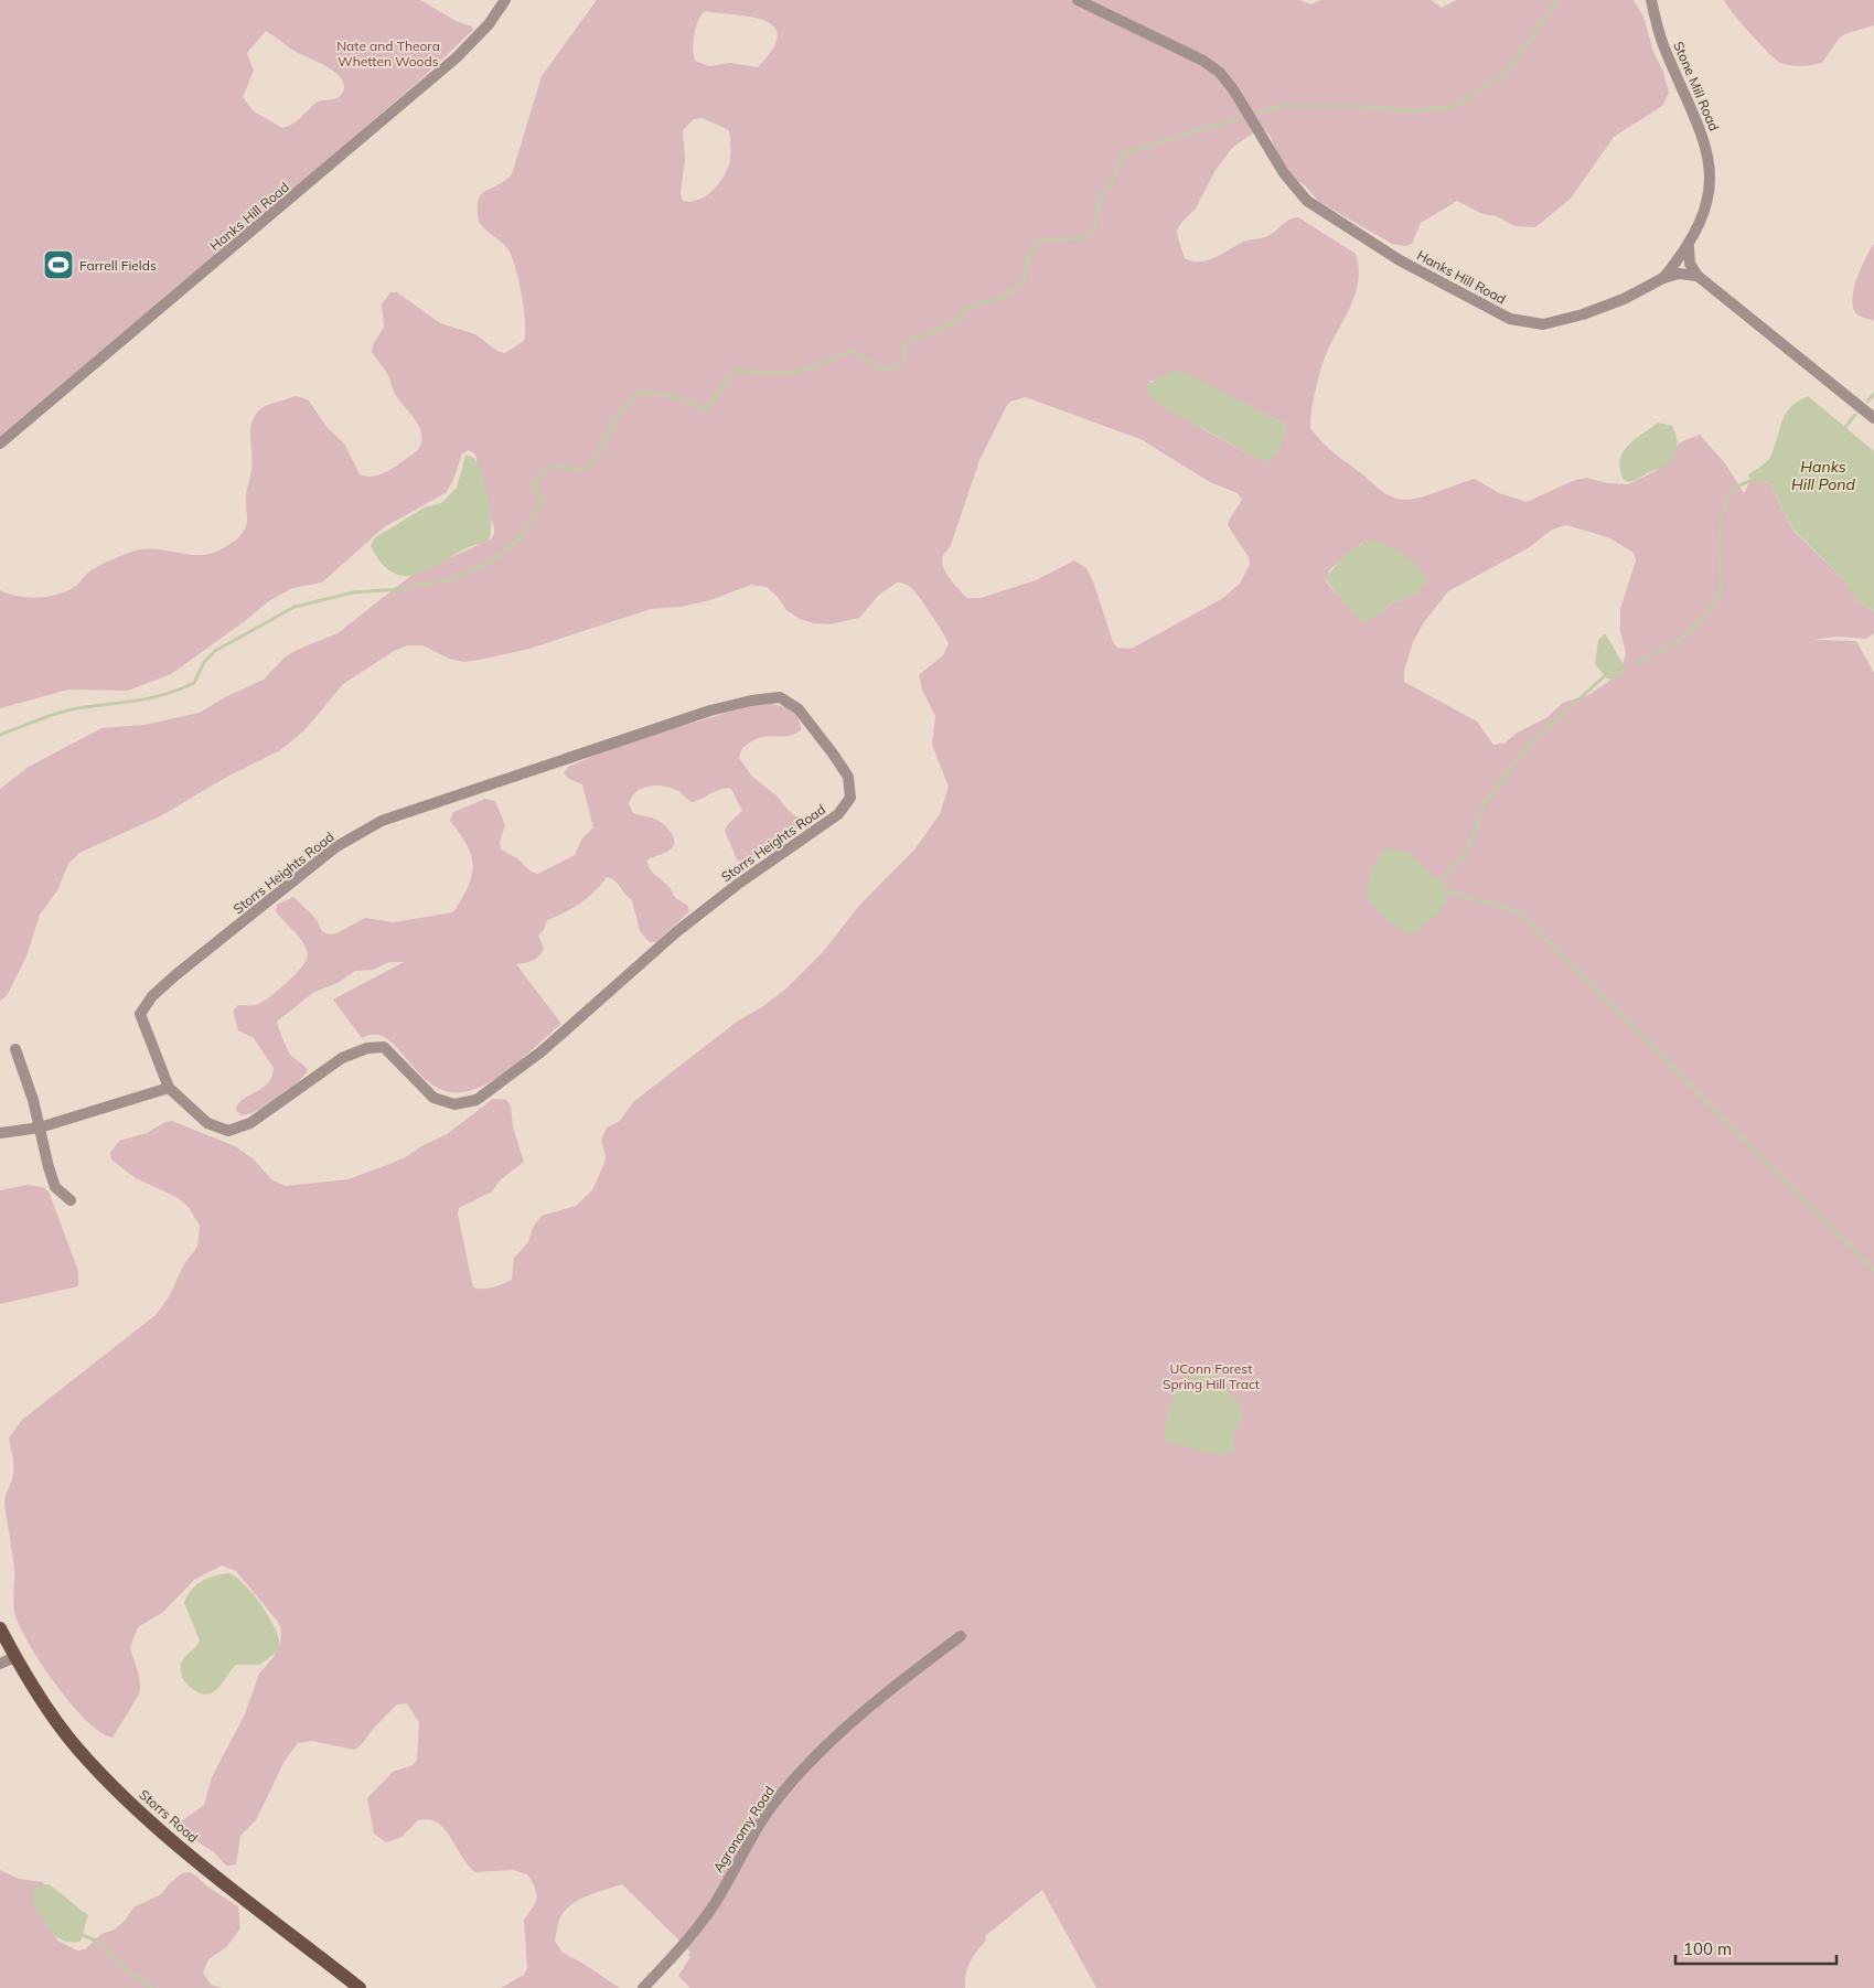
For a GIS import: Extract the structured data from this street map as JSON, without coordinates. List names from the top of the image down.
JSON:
{
  "streets": {
    "main road": ["Storrs Road"],
    "street": [
      "Stone Mill Road",
      "Hanks Hill Road",
      "Storrs Heights Road",
      "Agronomy Road"
    ]
  },
  "crossings": [
    ["Stone Mill Road", "Hanks Hill Road"]
  ],
  "water": ["Hanks Hill Pond"],
  "parks": ["Nate and Theora Whetten Woods", "UConn Forest Spring Hill Tract"],
  "places": {
    "sports": ["Farrell Fields"]
  },
  "scale_bar": "100 m"
}
